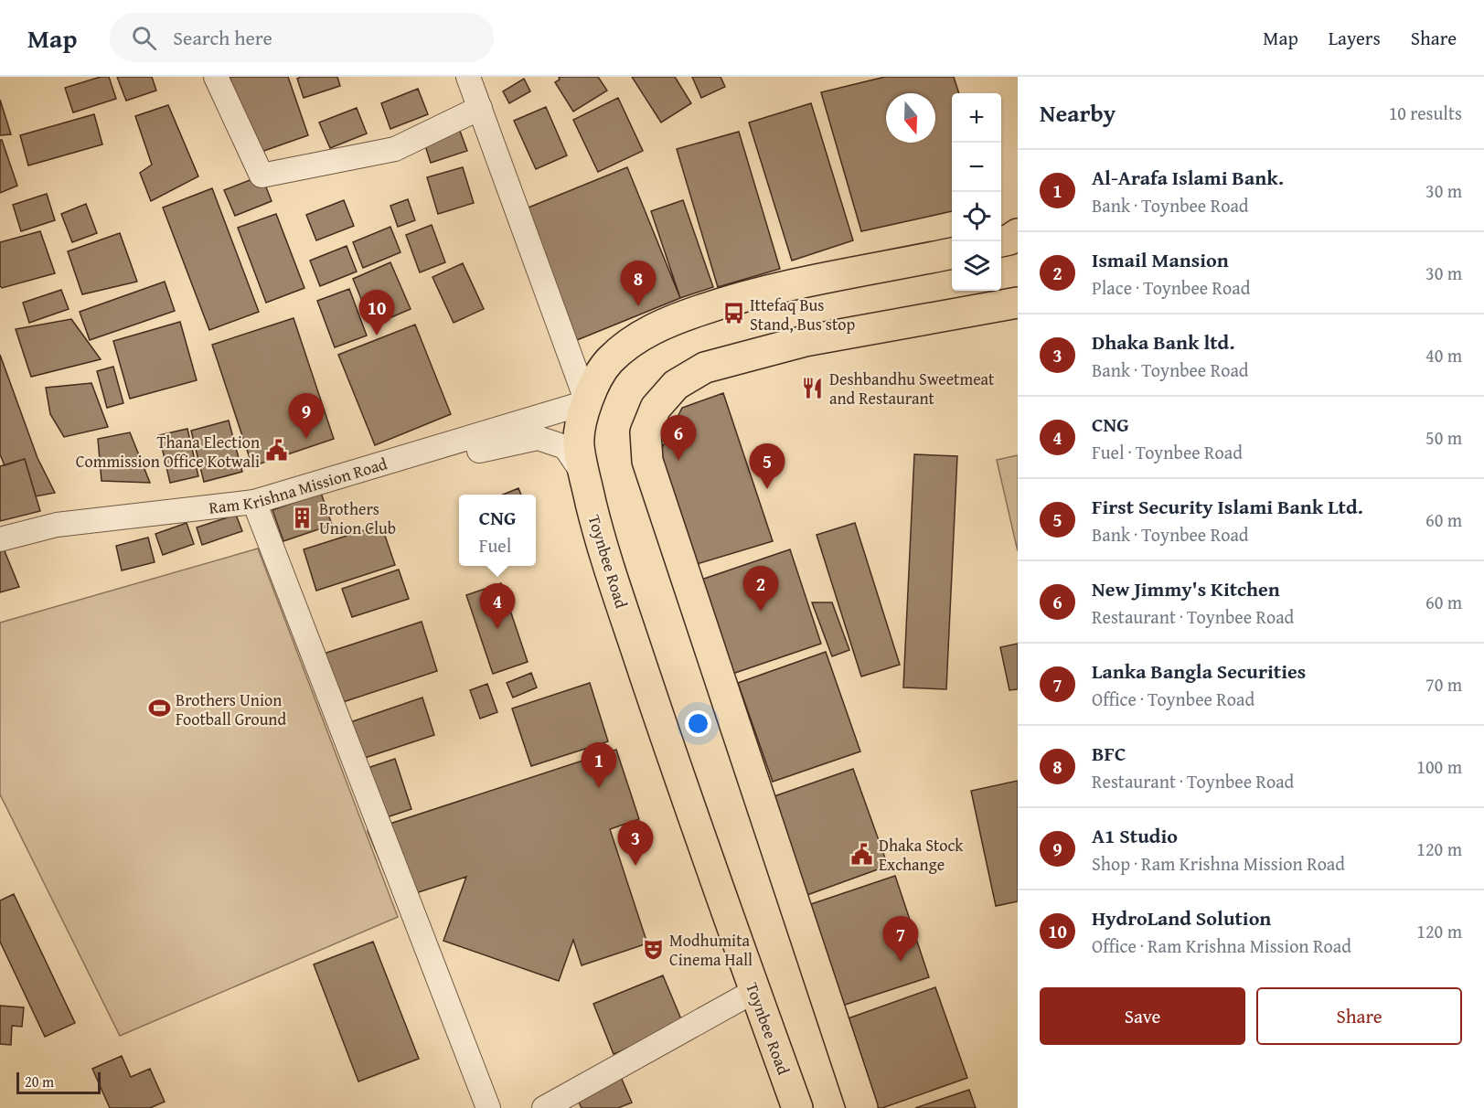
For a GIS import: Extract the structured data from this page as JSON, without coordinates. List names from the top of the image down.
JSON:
{
  "streets": {
    "main road": ["Toynbee Road"],
    "street": ["Ram Krishna Mission Road"]
  },
  "crossings": [
    ["Ram Krishna Mission Road", "Toynbee Road"]
  ],
  "places": {
    "bus stop": ["Ittefaq Bus Stand, Bus stop"],
    "restaurant": ["Deshbandhu Sweetmeat and Restaurant"],
    "public building": ["Thana Election Commission Office Kotwali", "Dhaka Stock Exchange"],
    "building": ["Brothers Union Club"],
    "sports": ["Brothers Union Football Ground"],
    "theatre": ["Modhumita Cinema Hall"]
  },
  "scale_bar": "20 m",
  "north": "bottom",
  "page": {
    "header": "Map",
    "search": "Search here",
    "nav": ["Map", "Layers", "Share"],
    "heading": ["Nearby", "10 results"],
    "map_buttons": ["+", "−"],
    "list": [
      {
        "mark": "1",
        "name": "Al-Arafa Islami Bank.",
        "note": "Bank · Toynbee Road",
        "value": "30 m"
      },
      {
        "mark": "2",
        "name": "Ismail Mansion",
        "note": "Place · Toynbee Road",
        "value": "30 m"
      },
      {
        "mark": "3",
        "name": "Dhaka Bank ltd.",
        "note": "Bank · Toynbee Road",
        "value": "40 m"
      },
      {
        "mark": "4",
        "name": "CNG",
        "note": "Fuel · Toynbee Road",
        "value": "50 m"
      },
      {
        "mark": "5",
        "name": "First Security Islami Bank Ltd.",
        "note": "Bank · Toynbee Road",
        "value": "60 m"
      },
      {
        "mark": "6",
        "name": "New Jimmy's Kitchen",
        "note": "Restaurant · Toynbee Road",
        "value": "60 m"
      },
      {
        "mark": "7",
        "name": "Lanka Bangla Securities",
        "note": "Office · Toynbee Road",
        "value": "70 m"
      },
      {
        "mark": "8",
        "name": "BFC",
        "note": "Restaurant · Toynbee Road",
        "value": "100 m"
      },
      {
        "mark": "9",
        "name": "A1 Studio",
        "note": "Shop · Ram Krishna Mission Road",
        "value": "120 m"
      },
      {
        "mark": "10",
        "name": "HydroLand Solution",
        "note": "Office · Ram Krishna Mission Road",
        "value": "120 m"
      }
    ],
    "pins": [
      "8",
      "10",
      "9",
      "6",
      "5",
      "2",
      "4",
      "1",
      "3",
      "7"
    ],
    "popup": ["CNG", "Fuel"],
    "buttons": ["Save", "Share"],
    "scale": "20 m"
  }
}
